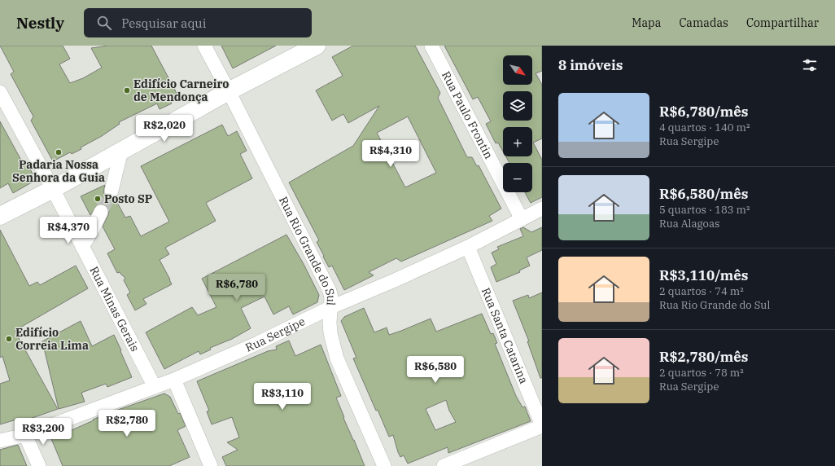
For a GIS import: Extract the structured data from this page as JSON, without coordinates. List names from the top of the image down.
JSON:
{
  "streets": {
    "street": [
      "Rua Paulo Frontin",
      "Rua Rio Grande do Sul",
      "Rua Minas Gerais",
      "Rua Sergipe",
      "Rua Santa Catarina"
    ]
  },
  "crossings": [
    ["Rua Paulo Frontin", "Rua Sergipe"],
    ["Rua Rio Grande do Sul", "Rua Sergipe"],
    ["Rua Minas Gerais", "Rua Sergipe"],
    ["Rua Sergipe", "Rua Santa Catarina"]
  ],
  "places": [
    "Edifício Carneiro de Mendonça",
    "Padaria Nossa Senhora da Guia",
    "Posto SP",
    "Edifício Correia Lima"
  ],
  "north": "bottom right",
  "page": {
    "header": "Nestly",
    "search": "Pesquisar aqui",
    "nav": ["Mapa", "Camadas", "Compartilhar"],
    "heading": "8 imóveis",
    "map_buttons": ["+", "−"],
    "list": [
      {
        "name": "R$6,780/mês",
        "note": "4 quartos · 140 m² · Rua Sergipe"
      },
      {
        "name": "R$6,580/mês",
        "note": "5 quartos · 183 m² · Rua Alagoas"
      },
      {
        "name": "R$3,110/mês",
        "note": "2 quartos · 74 m² · Rua Rio Grande do Sul"
      },
      {
        "name": "R$2,780/mês",
        "note": "2 quartos · 78 m² · Rua Sergipe"
      }
    ],
    "price": [
      "R$2,020",
      "R$4,310",
      "R$4,370",
      "R$6,780",
      "R$6,580",
      "R$3,110",
      "R$2,780",
      "R$3,200"
    ]
  }
}
